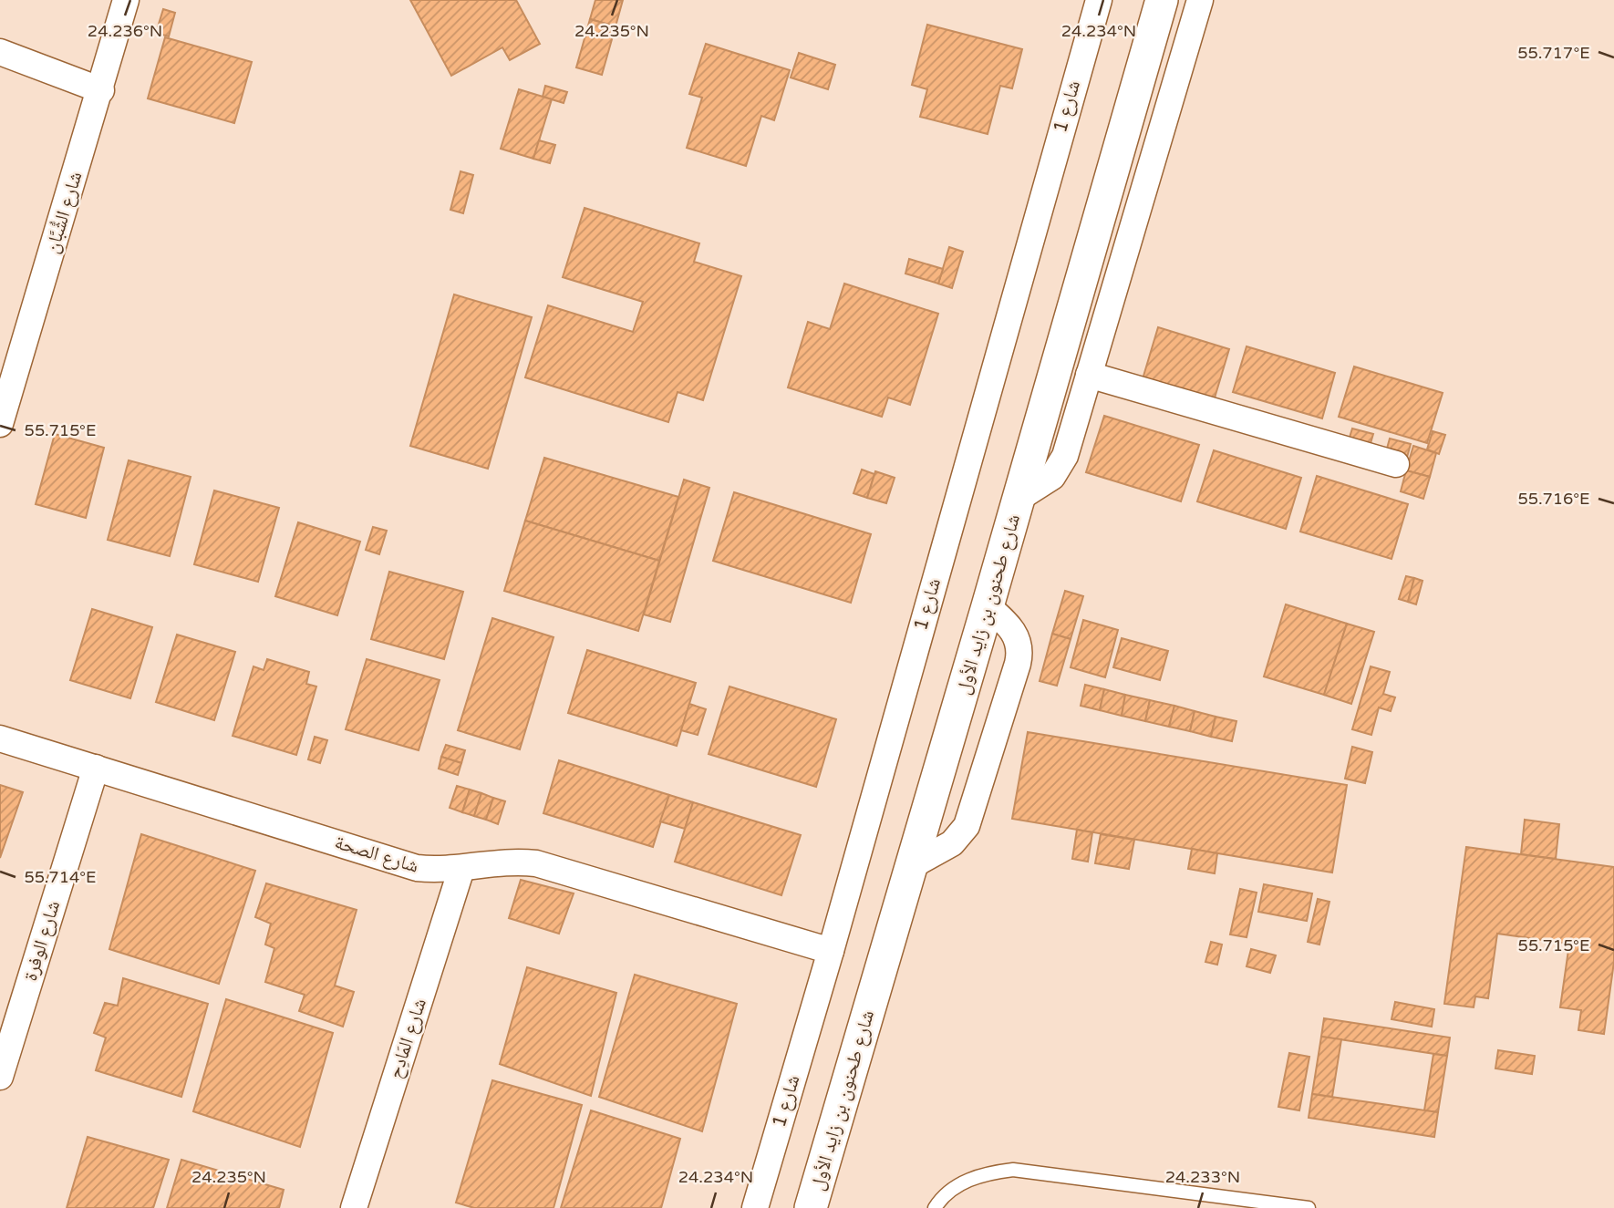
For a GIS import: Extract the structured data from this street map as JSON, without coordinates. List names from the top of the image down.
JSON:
{
  "streets": {
    "street": [
      "شارع 1",
      "شارع الشُّبَّان",
      "شارع طحنون بن زايد الأول",
      "شارع الصحة",
      "شارع الوفرة",
      "شارع المَادِح"
    ]
  },
  "crossings": [
    ["شارع 1", "شارع الصحة"],
    ["شارع الصحة", "شارع الوفرة"],
    ["شارع الصحة", "شارع المَادِح"]
  ],
  "coordinates": [
    "24.236°N",
    "24.235°N",
    "24.234°N",
    "55.717°E",
    "55.715°E",
    "55.716°E",
    "55.714°E",
    "24.233°N"
  ]
}
